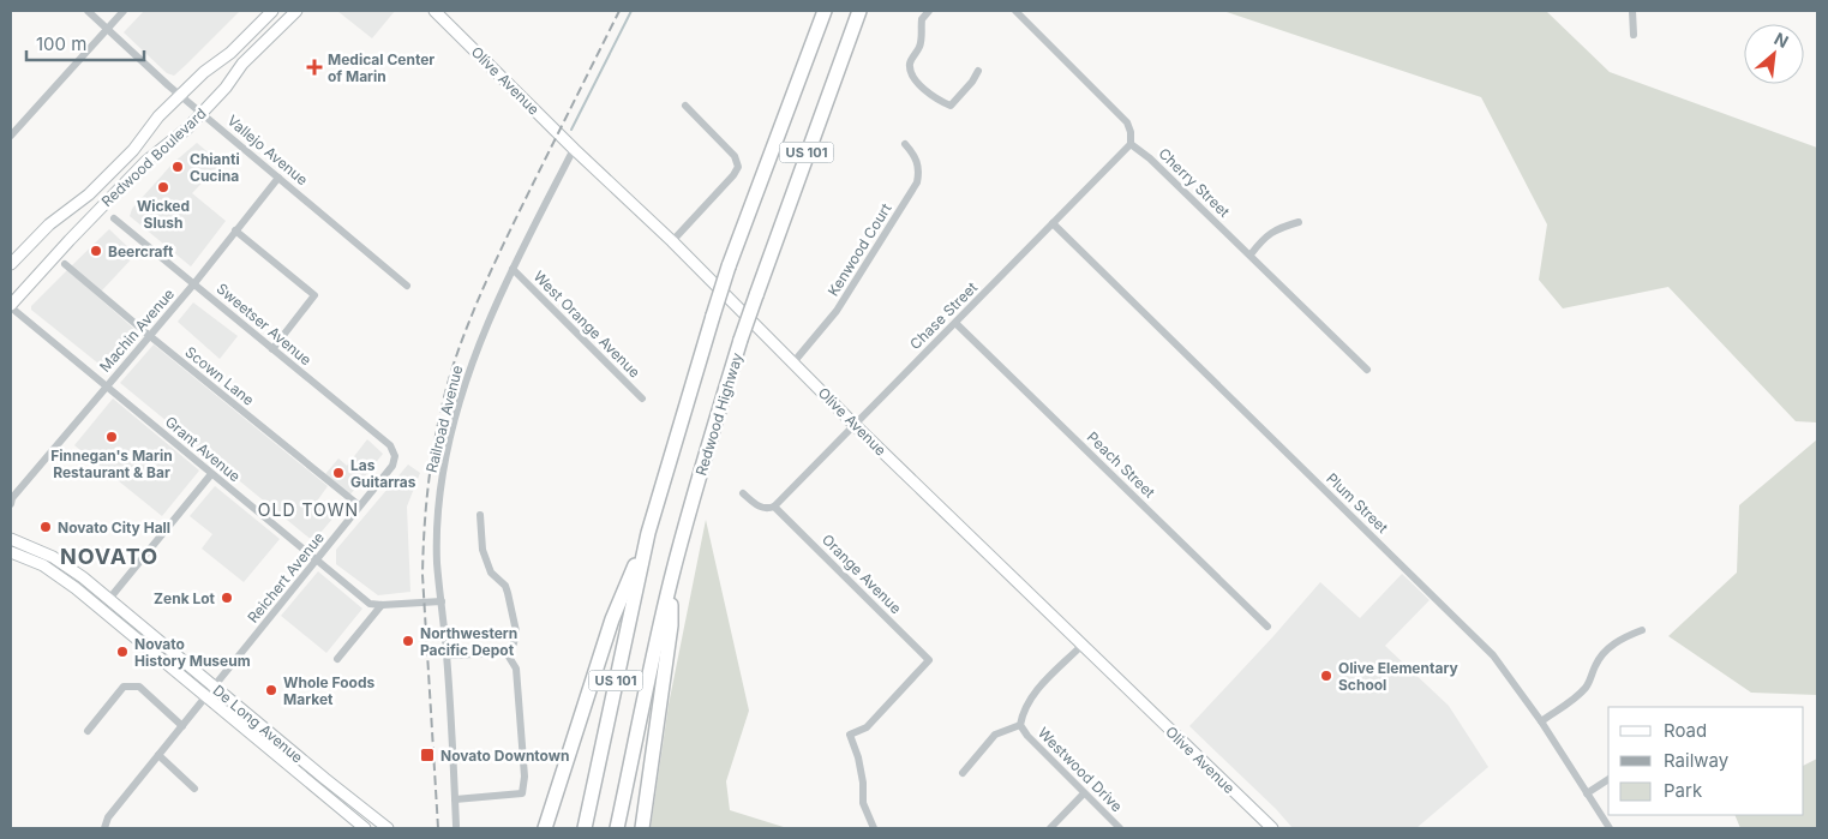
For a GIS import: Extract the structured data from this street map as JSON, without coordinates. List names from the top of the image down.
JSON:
{
  "streets": {
    "highway": ["US 101", "Redwood Highway"],
    "main road": ["Olive Avenue", "Redwood Boulevard", "De Long Avenue"],
    "street": [
      "Vallejo Avenue",
      "Cherry Street",
      "Kenwood Court",
      "Chase Street",
      "Sweetser Avenue",
      "West Orange Avenue",
      "Machin Avenue",
      "Scown Lane",
      "Railroad Avenue",
      "Grant Avenue",
      "Peach Street",
      "Plum Street",
      "Orange Avenue",
      "Reichert Avenue",
      "Westwood Drive"
    ]
  },
  "crossings": [
    ["Olive Avenue", "Kenwood Court"],
    ["Olive Avenue", "Chase Street"],
    ["Olive Avenue", "Railroad Avenue"],
    ["Olive Avenue", "Westwood Drive"],
    ["Vallejo Avenue", "Redwood Boulevard"],
    ["Vallejo Avenue", "Machin Avenue"],
    ["Redwood Boulevard", "Grant Avenue"],
    ["Cherry Street", "Chase Street"],
    ["Chase Street", "Peach Street"],
    ["Chase Street", "Plum Street"],
    ["Chase Street", "Orange Avenue"],
    ["Sweetser Avenue", "Machin Avenue"],
    ["Sweetser Avenue", "Reichert Avenue"],
    ["West Orange Avenue", "Railroad Avenue"],
    ["Machin Avenue", "Scown Lane"],
    ["Machin Avenue", "Grant Avenue"],
    ["Scown Lane", "Reichert Avenue"],
    ["Grant Avenue", "Reichert Avenue"],
    ["Reichert Avenue", "De Long Avenue"]
  ],
  "districts": ["OLD TOWN", "NOVATO"],
  "places": {
    "health": ["Medical Center of Marin"],
    "other": [
      "Chianti Cucina",
      "Wicked Slush",
      "Beercraft",
      "Finnegan's Marin Restaurant & Bar",
      "Las Guitarras",
      "Novato City Hall",
      "Zenk Lot",
      "Northwestern Pacific Depot",
      "Novato History Museum",
      "Olive Elementary School",
      "Whole Foods Market"
    ],
    "transit": ["Novato Downtown"]
  },
  "legend": ["Road", "Railway", "Park"],
  "scale_bar": "100 m",
  "north": "top right"
}
